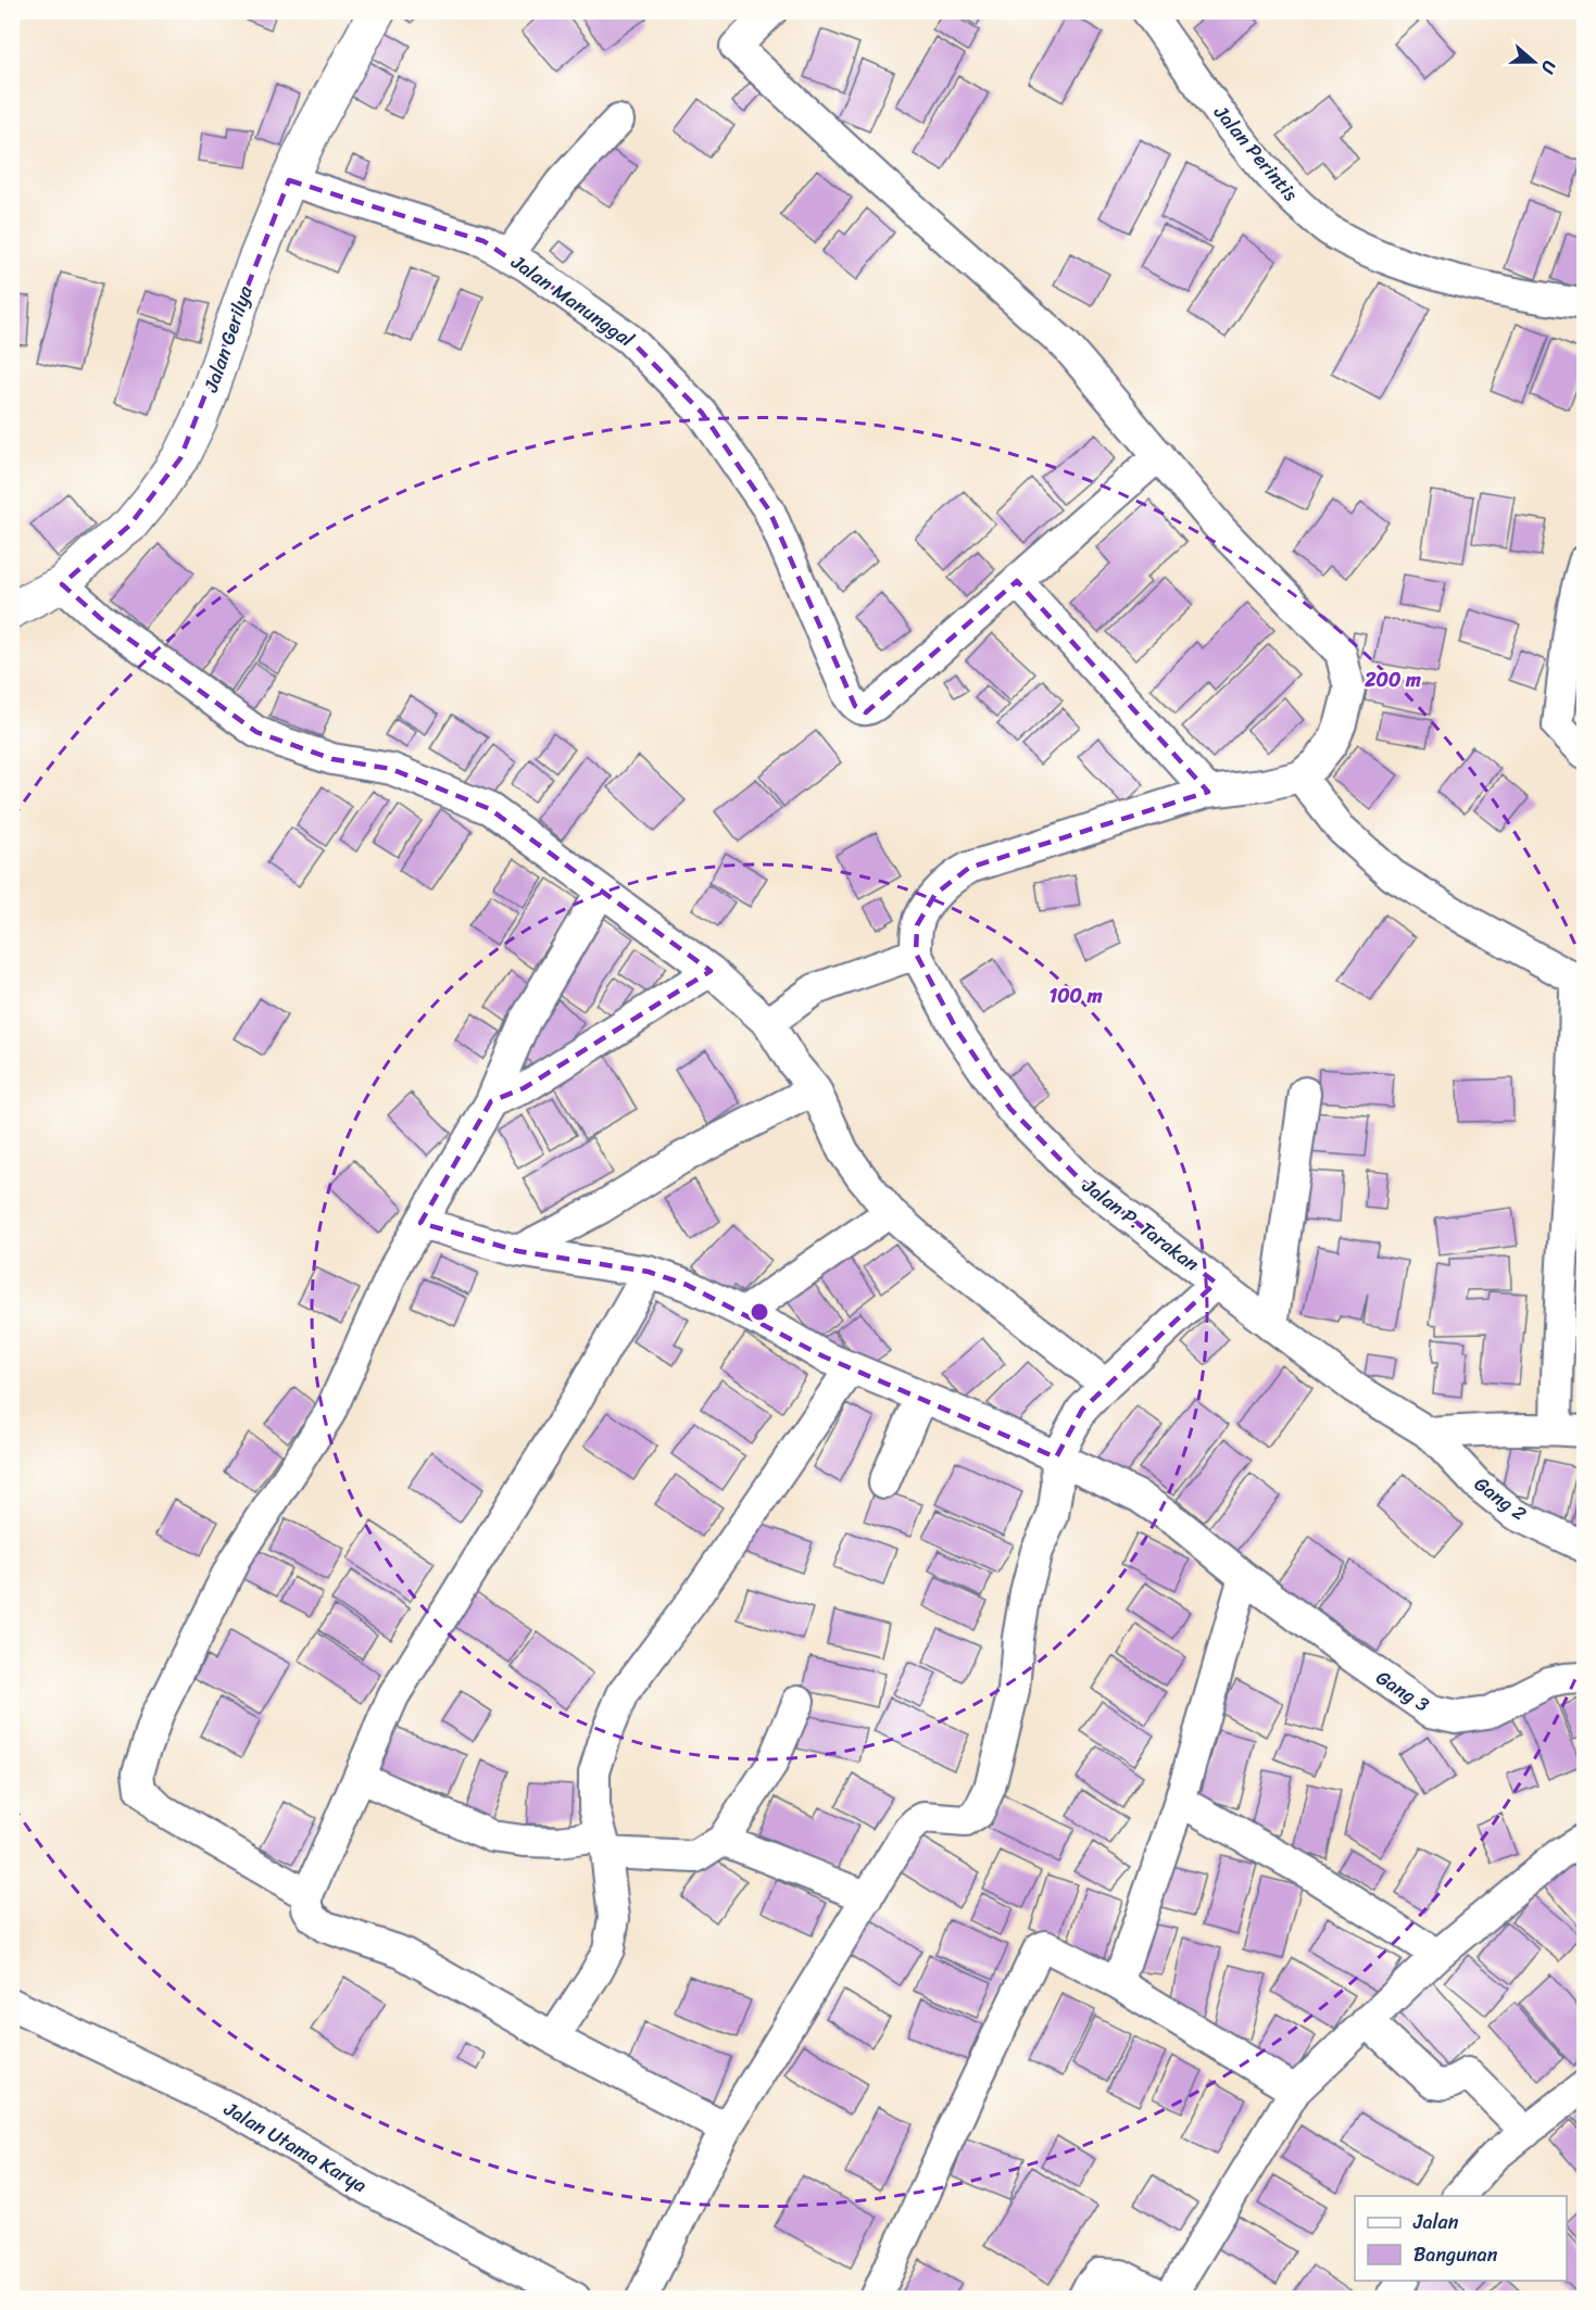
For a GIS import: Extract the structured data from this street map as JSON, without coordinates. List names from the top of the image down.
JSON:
{
  "streets": {
    "street": [
      "Jalan Perintis",
      "Jalan Manunggal",
      "Jalan Gerilya",
      "Jalan P. Tarakan",
      "Gang 2",
      "Gang 3",
      "Jalan Utama Karya"
    ]
  },
  "crossings": [
    ["Jalan Manunggal", "Jalan Gerilya"],
    ["Jalan P. Tarakan", "Gang 2"]
  ],
  "legend": ["Jalan", "Bangunan"],
  "north": "right",
  "rings": ["200 m", "100 m"]
}
